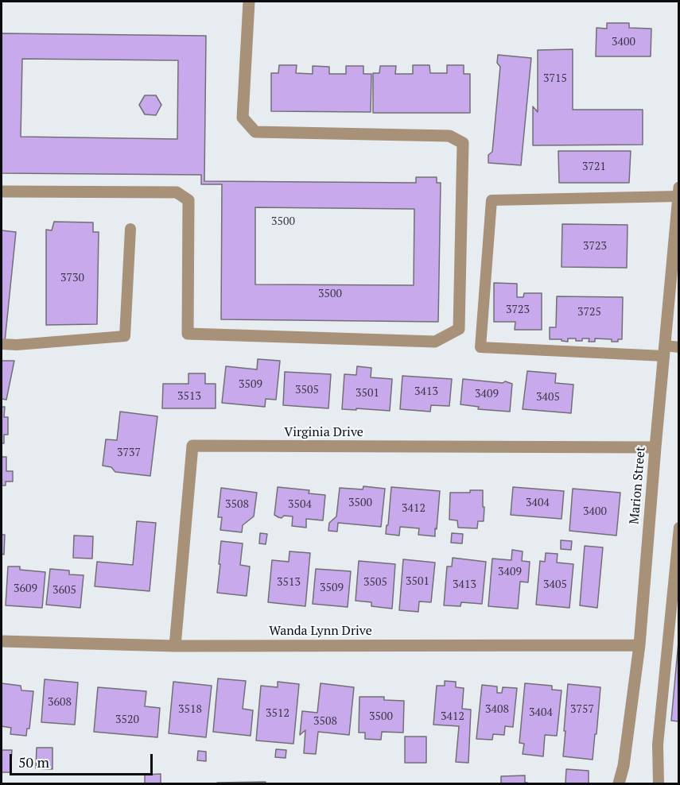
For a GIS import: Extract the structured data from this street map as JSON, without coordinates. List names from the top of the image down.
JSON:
{
  "streets": {
    "street": ["Virginia Drive", "Marion Street", "Wanda Lynn Drive"]
  },
  "crossings": [
    ["Virginia Drive", "Marion Street"],
    ["Virginia Drive", "Wanda Lynn Drive"],
    ["Marion Street", "Wanda Lynn Drive"]
  ],
  "house_numbers": [
    "3400",
    "3715",
    "3721",
    "3500",
    "3723",
    "3730",
    "3500",
    "3723",
    "3725",
    "3509",
    "3505",
    "3413",
    "3501",
    "3409",
    "3513",
    "3405",
    "3737",
    "3500",
    "3404",
    "3508",
    "3504",
    "3412",
    "3400",
    "3409",
    "3501",
    "3513",
    "3505",
    "3413",
    "3405",
    "3509",
    "3609",
    "3605",
    "3608",
    "3518",
    "3408",
    "3757",
    "3404",
    "3512",
    "3500",
    "3412",
    "3520",
    "3508"
  ],
  "scale_bar": "50 m"
}
